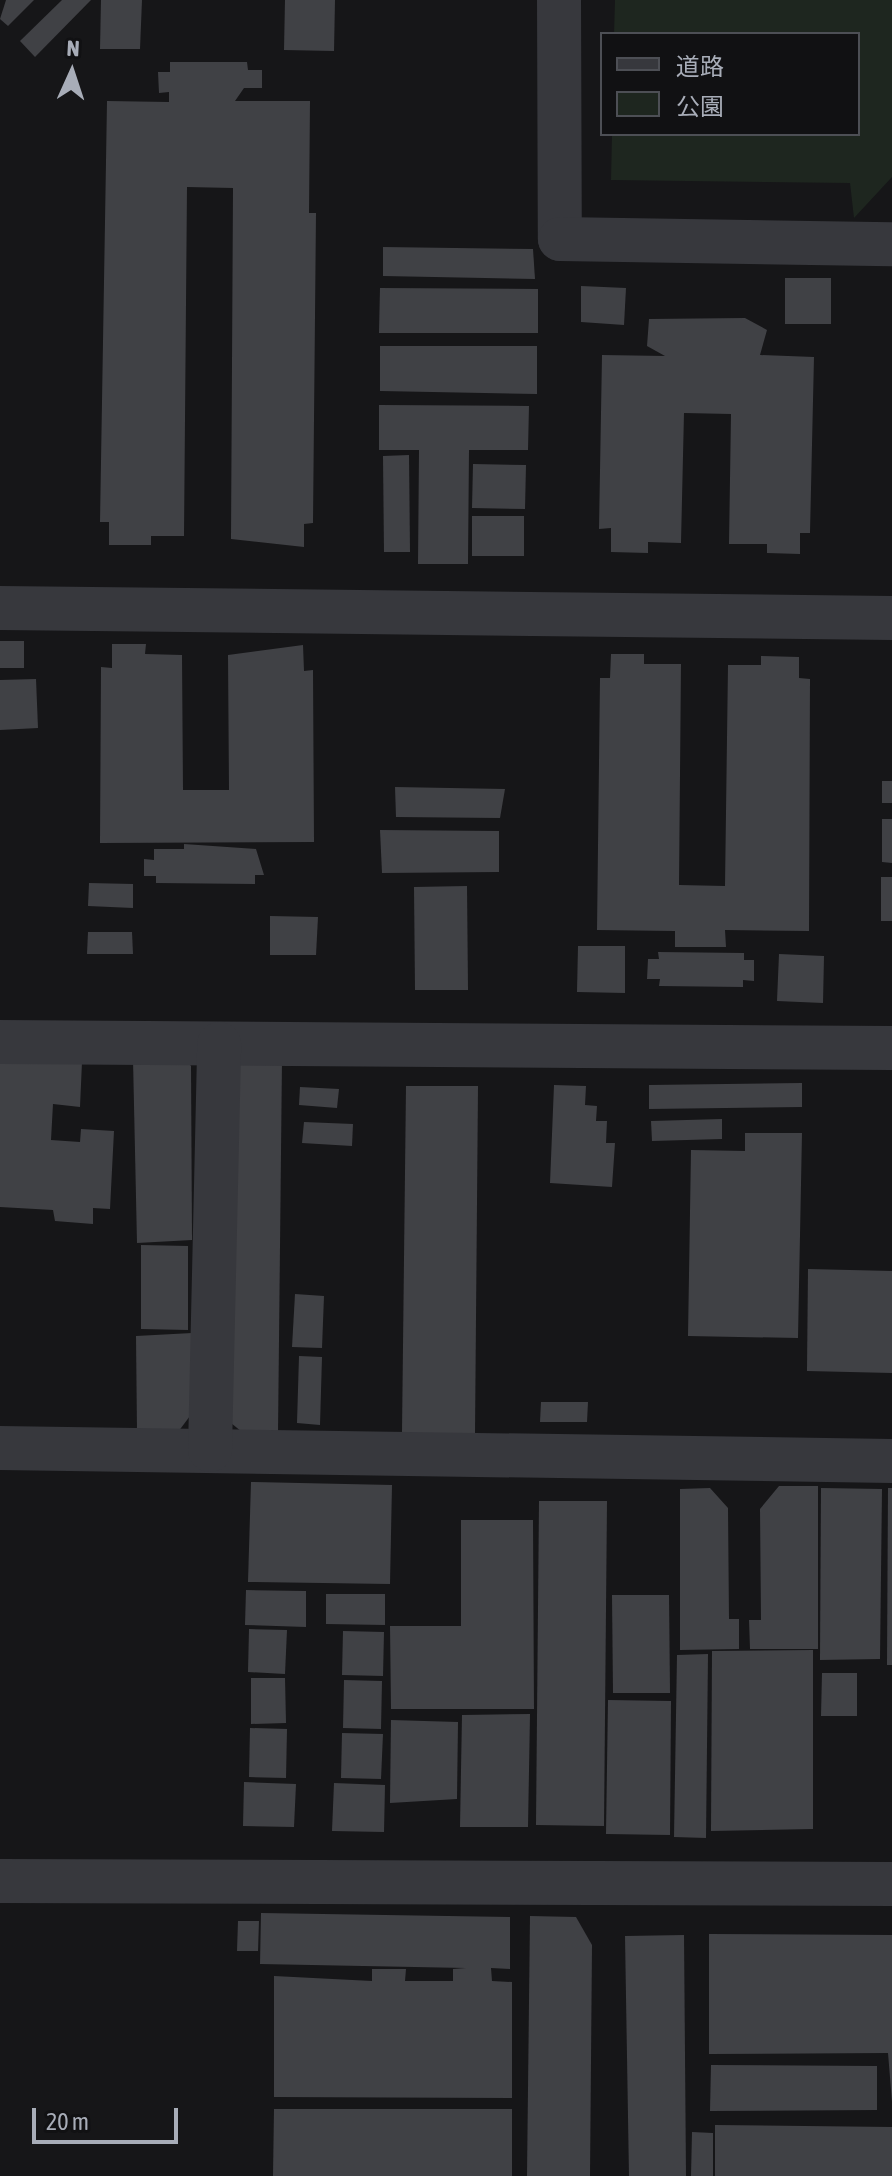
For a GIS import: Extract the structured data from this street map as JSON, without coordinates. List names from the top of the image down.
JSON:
{
  "legend": ["道路", "公園"],
  "scale_bar": "20 m",
  "north": "top"
}
